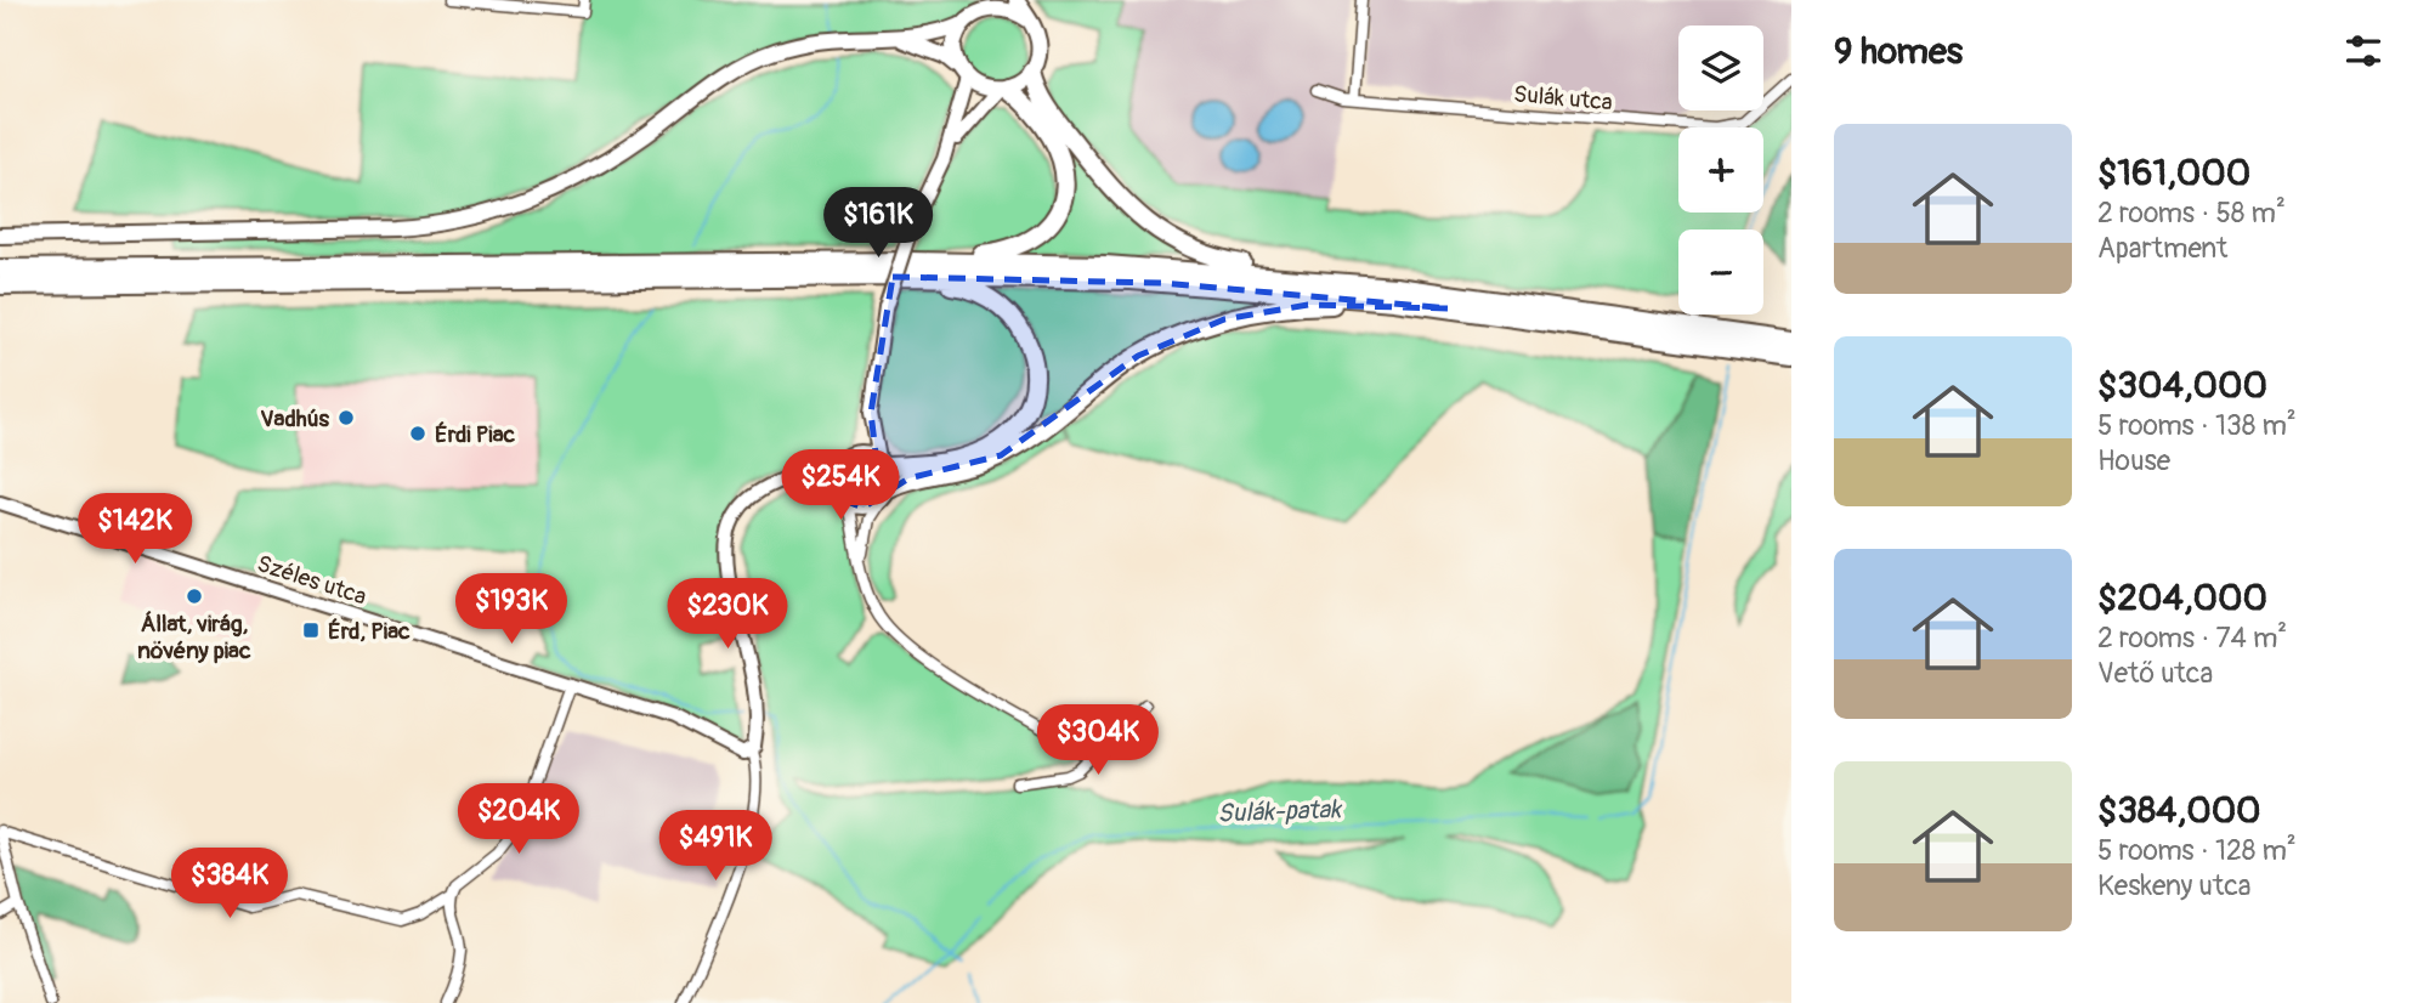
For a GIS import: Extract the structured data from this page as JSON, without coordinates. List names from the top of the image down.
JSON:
{
  "streets": {
    "street": ["Sulák utca", "Széles utca"]
  },
  "water": ["Sulák-patak"],
  "places": {
    "other": ["Vadhús", "Érdi Piac", "Állat, virág, növény piac"],
    "transit": ["Érd, Piac"]
  },
  "page": {
    "heading": "9 homes",
    "map_buttons": ["+", "−"],
    "list": [
      {
        "name": "$161,000",
        "note": "2 rooms · 58 m² · Apartment"
      },
      {
        "name": "$304,000",
        "note": "5 rooms · 138 m² · House"
      },
      {
        "name": "$204,000",
        "note": "2 rooms · 74 m² · Vető utca"
      },
      {
        "name": "$384,000",
        "note": "5 rooms · 128 m² · Keskeny utca"
      }
    ],
    "price": [
      "$161K",
      "$254K",
      "$142K",
      "$193K",
      "$230K",
      "$304K",
      "$204K",
      "$491K",
      "$384K"
    ]
  }
}
